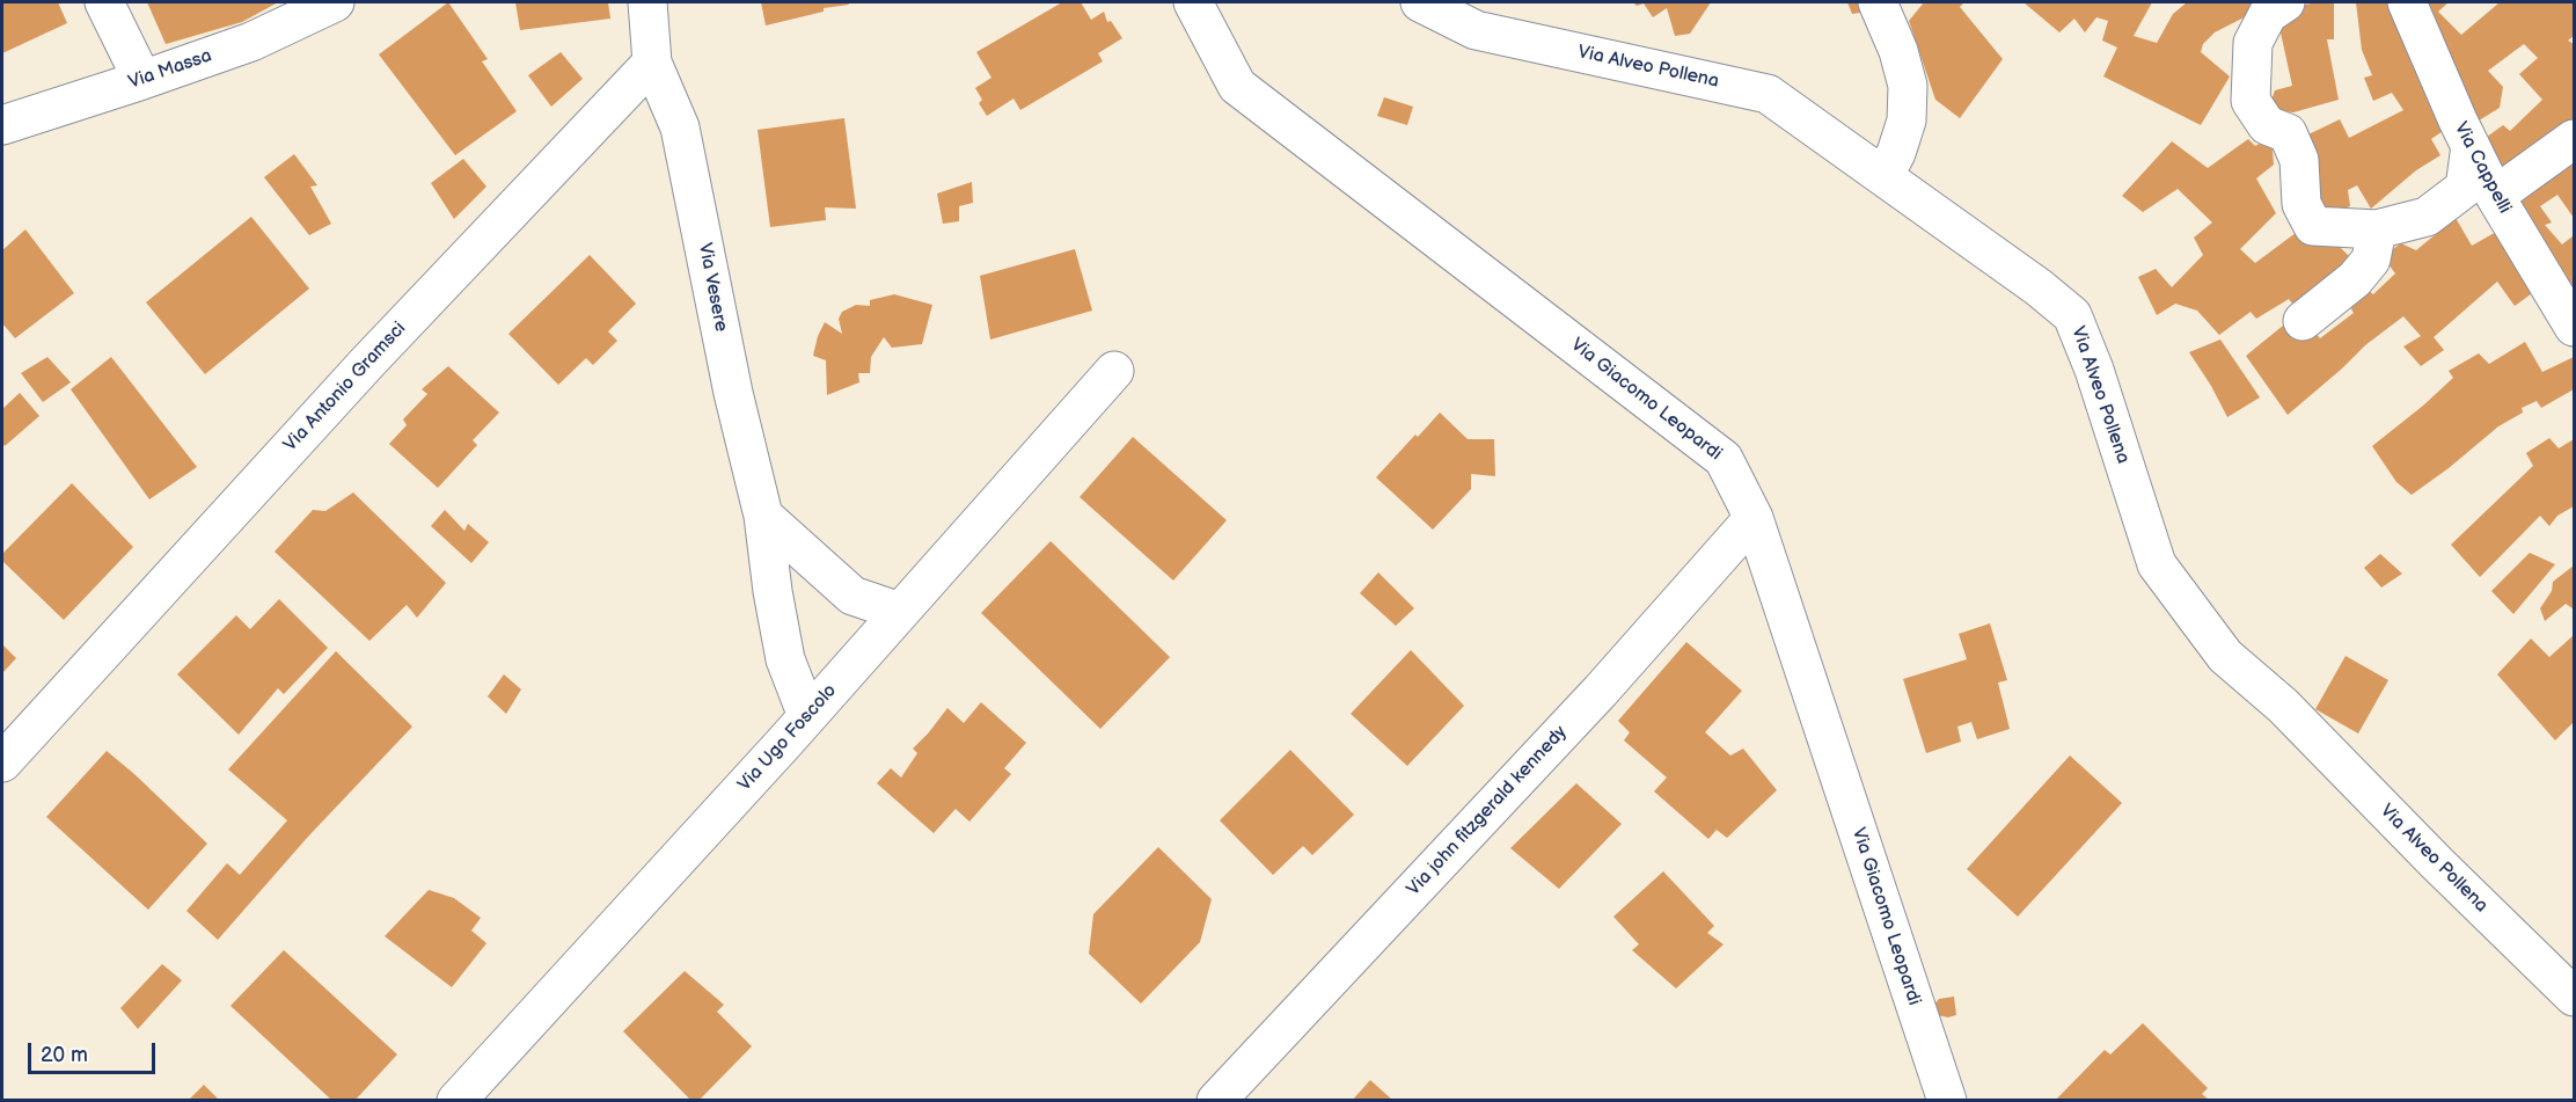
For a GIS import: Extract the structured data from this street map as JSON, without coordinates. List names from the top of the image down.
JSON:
{
  "streets": {
    "street": [
      "Via Alveo Pollena",
      "Via Massa",
      "Via Cappelli",
      "Via Vesere",
      "Via Antonio Gramsci",
      "Via Giacomo Leopardi",
      "Via Ugo Foscolo",
      "Via john fitzgerald kennedy"
    ]
  },
  "crossings": [
    ["Via Vesere", "Via Antonio Gramsci"],
    ["Via Vesere", "Via Ugo Foscolo"],
    ["Via Giacomo Leopardi", "Via john fitzgerald kennedy"]
  ],
  "scale_bar": "20 m"
}
